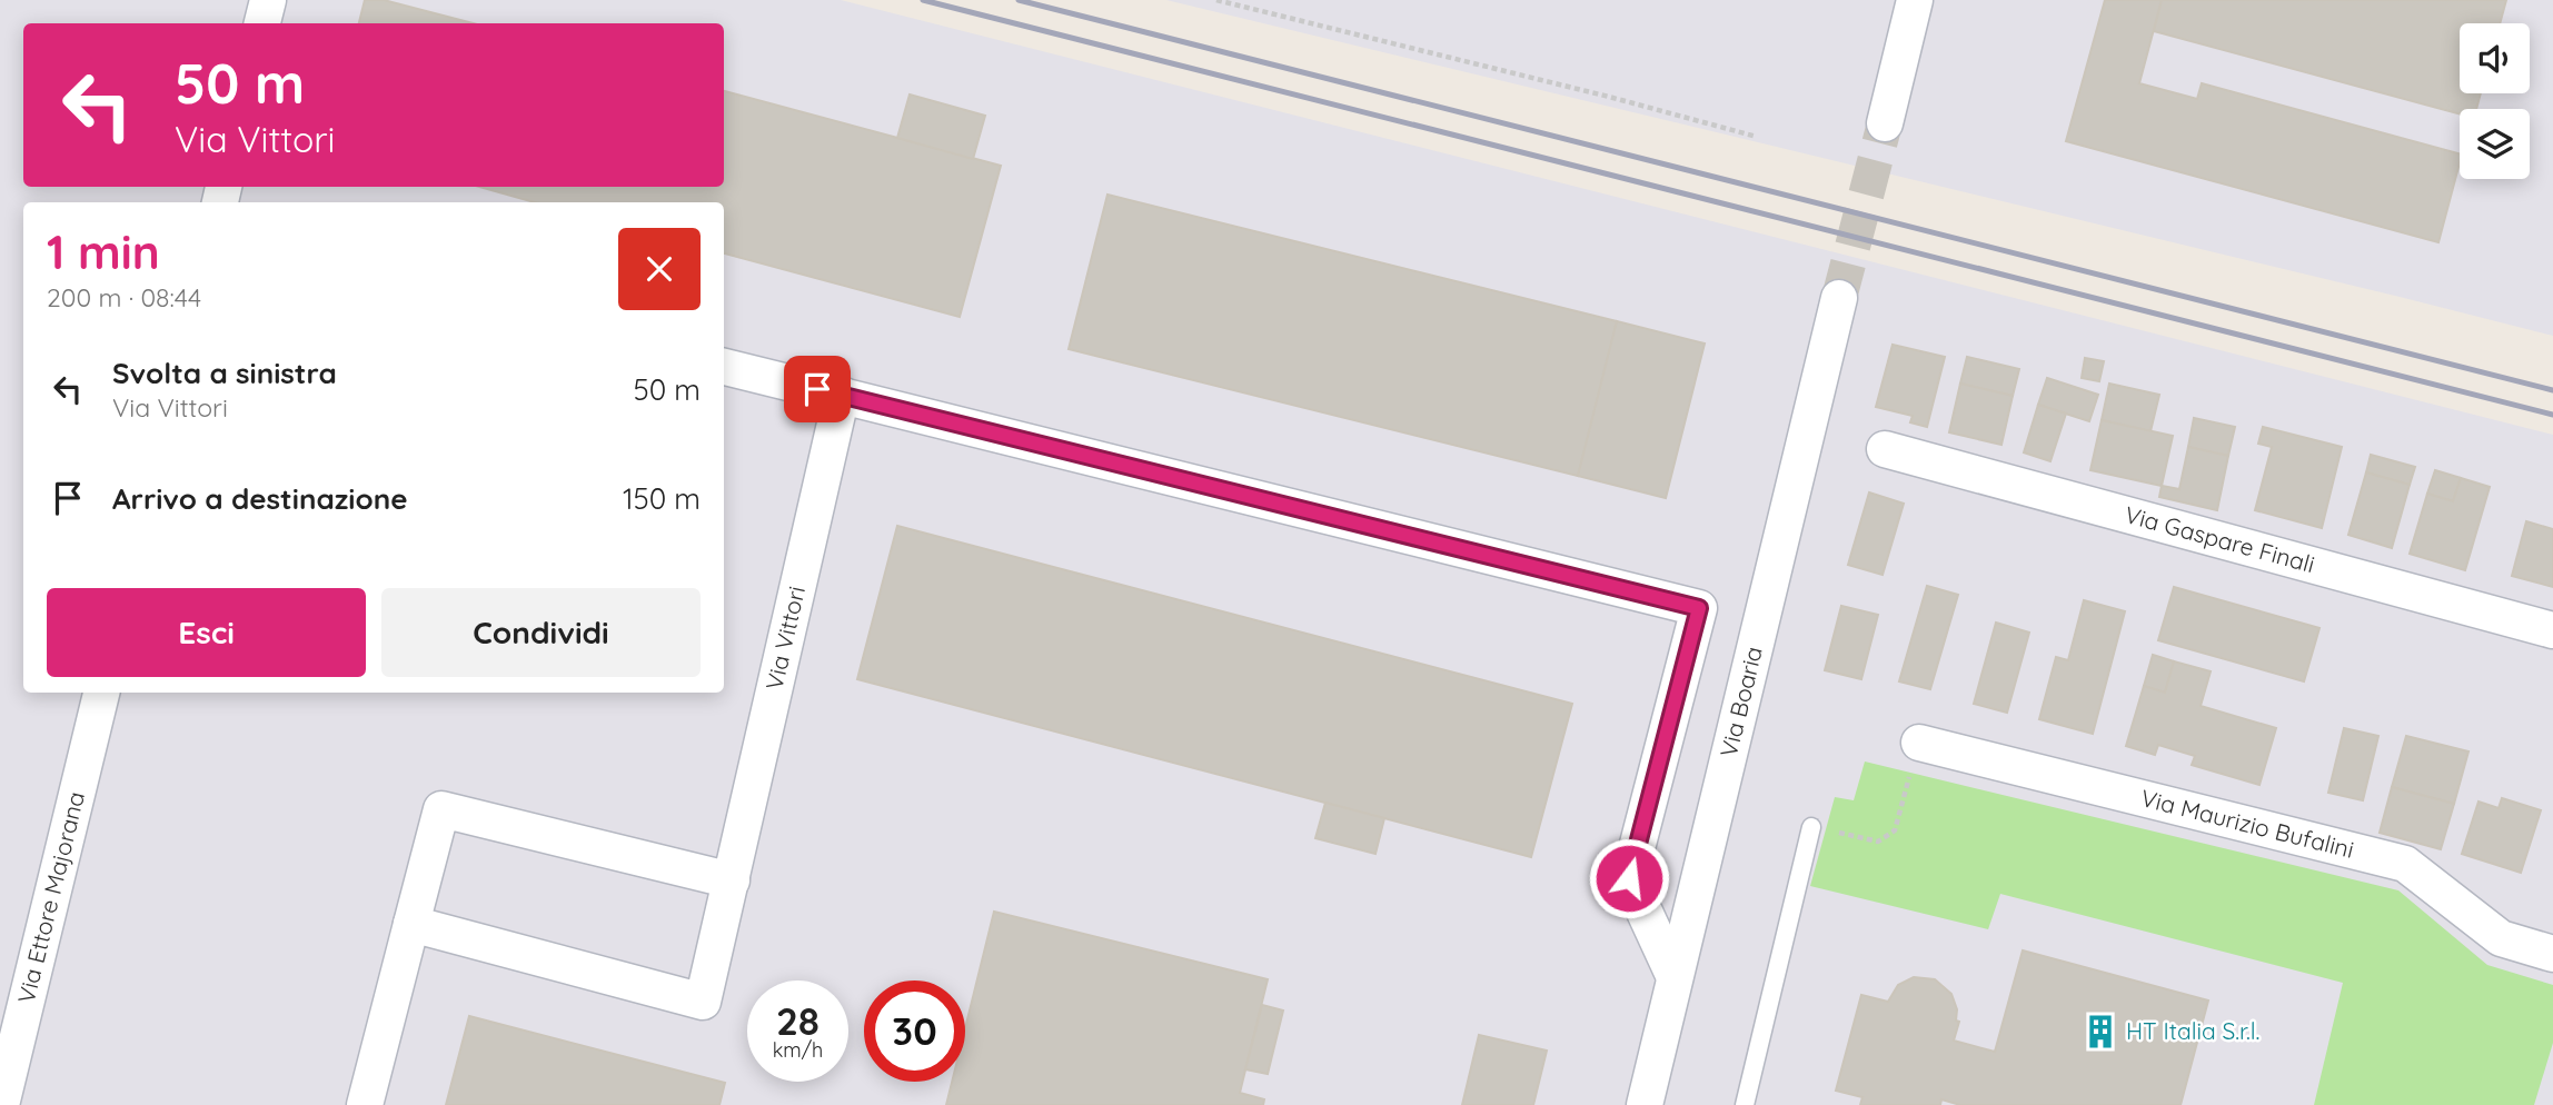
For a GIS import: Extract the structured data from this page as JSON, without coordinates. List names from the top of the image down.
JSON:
{
  "streets": {
    "street": [
      "Via Gaspare Finali",
      "Via Vittori",
      "Via Boaria",
      "Via Maurizio Bufalini",
      "Via Ettore Majorana"
    ]
  },
  "places": {
    "building": ["HT Italia S.r.l."]
  },
  "page": {
    "turn": ["50 m", "Via Vittori"],
    "heading": ["1 min", "200 m · 08:44"],
    "list": [
      {
        "name": "Svolta a sinistra",
        "note": "Via Vittori",
        "value": "50 m"
      },
      {
        "name": "Arrivo a destinazione",
        "value": "150 m"
      }
    ],
    "buttons": ["Esci", "Condividi"],
    "speed": "28 km/h",
    "limit": "30"
  }
}
